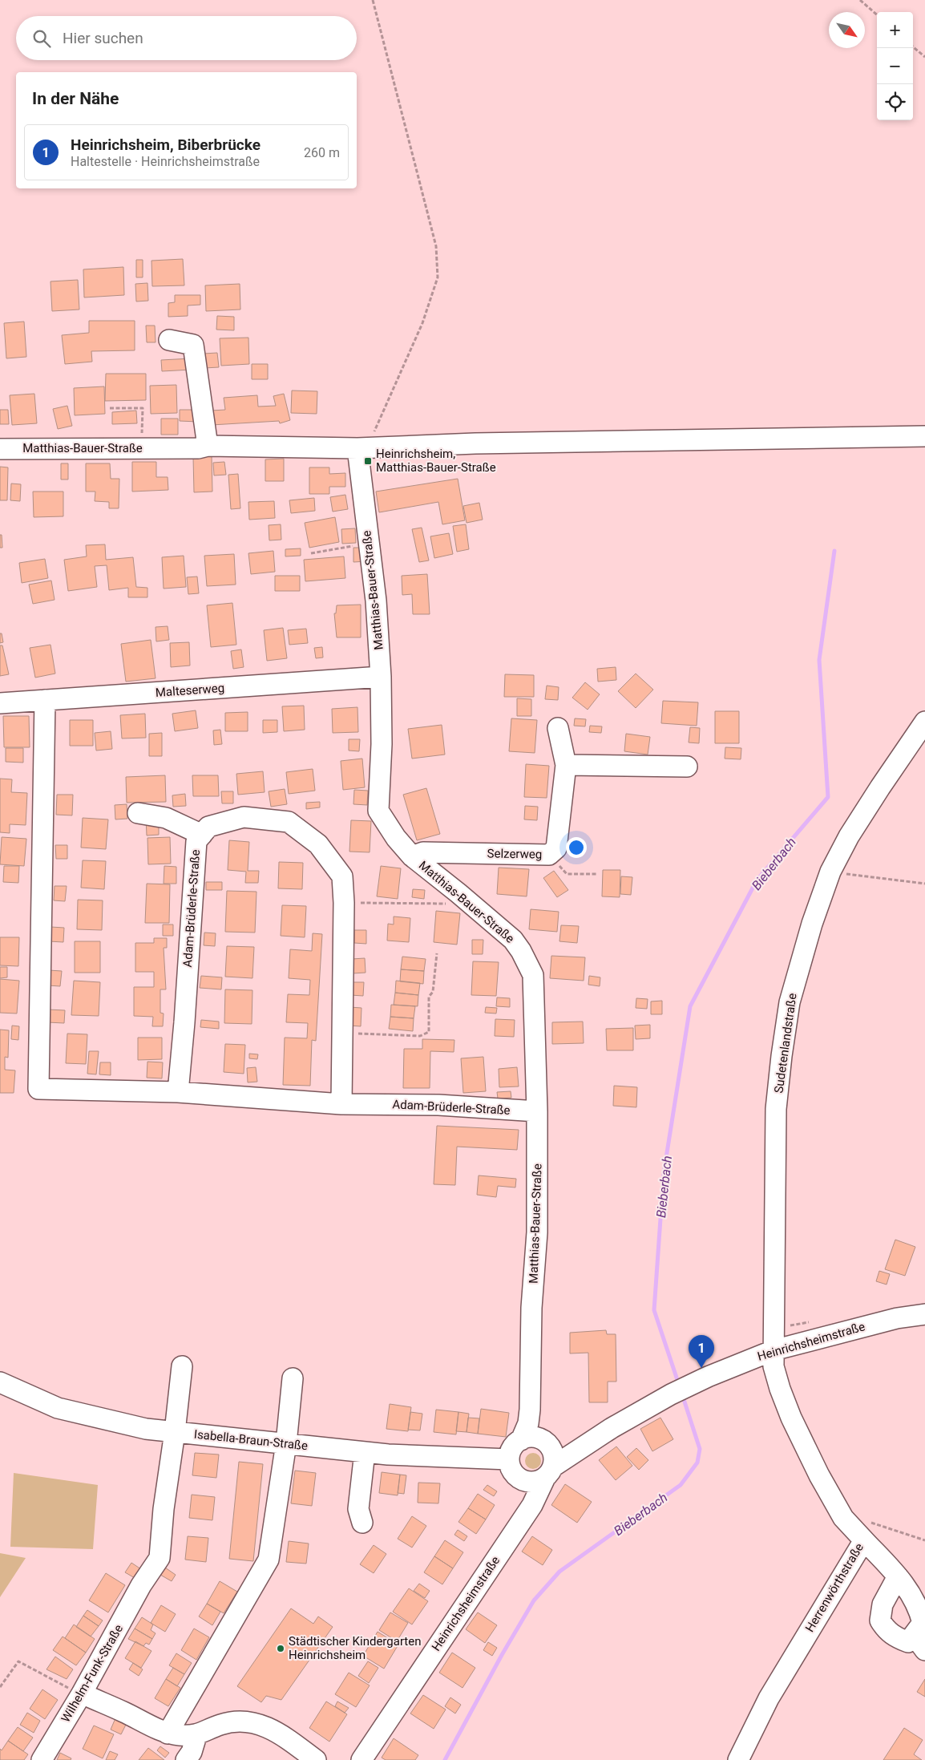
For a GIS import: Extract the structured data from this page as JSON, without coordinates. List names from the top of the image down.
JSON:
{
  "streets": {
    "street": [
      "Matthias-Bauer-Straße",
      "Malteserweg",
      "Selzerweg",
      "Adam-Brüderle-Straße",
      "Sudetenlandstraße",
      "Heinrichsheimstraße",
      "Isabella-Braun-Straße",
      "Herrenwörthstraße",
      "Wilhelm-Funk-Straße"
    ]
  },
  "crossings": [
    ["Matthias-Bauer-Straße", "Malteserweg"],
    ["Matthias-Bauer-Straße", "Selzerweg"],
    ["Matthias-Bauer-Straße", "Adam-Brüderle-Straße"],
    ["Matthias-Bauer-Straße", "Heinrichsheimstraße"],
    ["Matthias-Bauer-Straße", "Isabella-Braun-Straße"],
    ["Malteserweg", "Adam-Brüderle-Straße"],
    ["Sudetenlandstraße", "Heinrichsheimstraße"],
    ["Sudetenlandstraße", "Herrenwörthstraße"],
    ["Heinrichsheimstraße", "Isabella-Braun-Straße"],
    ["Heinrichsheimstraße", "Herrenwörthstraße"],
    ["Isabella-Braun-Straße", "Wilhelm-Funk-Straße"]
  ],
  "water": ["Bieberbach"],
  "places": {
    "transit": ["Heinrichsheim, Matthias-Bauer-Straße"],
    "other": ["Städtischer Kindergarten Heinrichsheim"]
  },
  "north": "bottom right",
  "page": {
    "map_buttons": ["+", "−"],
    "search": "Hier suchen",
    "heading": "In der Nähe",
    "list": [
      {
        "mark": "1",
        "name": "Heinrichsheim, Biberbrücke",
        "note": "Haltestelle · Heinrichsheimstraße",
        "value": "260 m"
      }
    ],
    "pins": "1"
  }
}
